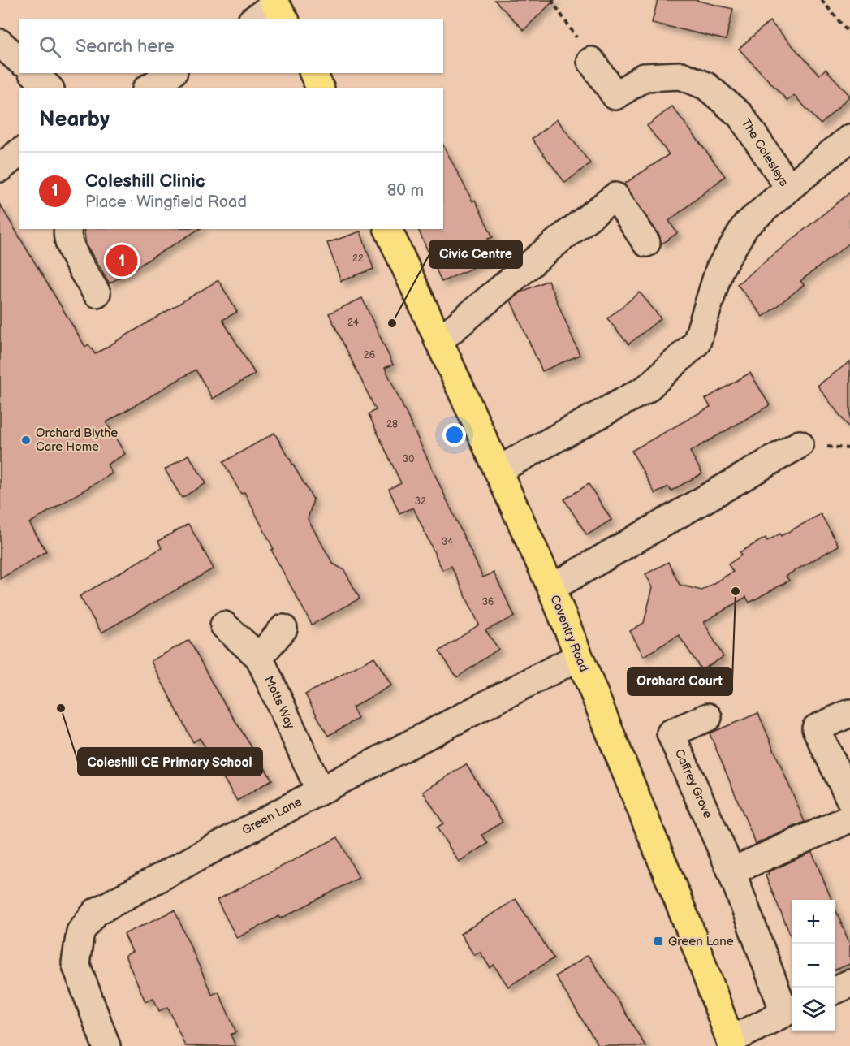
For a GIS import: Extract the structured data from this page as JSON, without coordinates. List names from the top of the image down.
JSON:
{
  "streets": {
    "main road": ["Coventry Road"],
    "street": [
      "The Colesleys",
      "Motts Way",
      "Caffrey Grove",
      "Green Lane"
    ]
  },
  "crossings": [
    ["The Colesleys", "Coventry Road"],
    ["Coventry Road", "Green Lane"],
    ["Motts Way", "Green Lane"]
  ],
  "places": {
    "other": [
      "Civic Centre",
      "Orchard Blythe Care Home",
      "Orchard Court",
      "Coleshill CE Primary School"
    ],
    "transit": ["Green Lane"]
  },
  "house_numbers": [
    "22",
    "24",
    "26",
    "28",
    "30",
    "32",
    "34",
    "36"
  ],
  "page": {
    "search": "Search here",
    "heading": "Nearby",
    "list": [
      {
        "mark": "1",
        "name": "Coleshill Clinic",
        "note": "Place · Wingfield Road",
        "value": "80 m"
      }
    ],
    "pins": "1",
    "map_buttons": ["+", "−"]
  }
}
